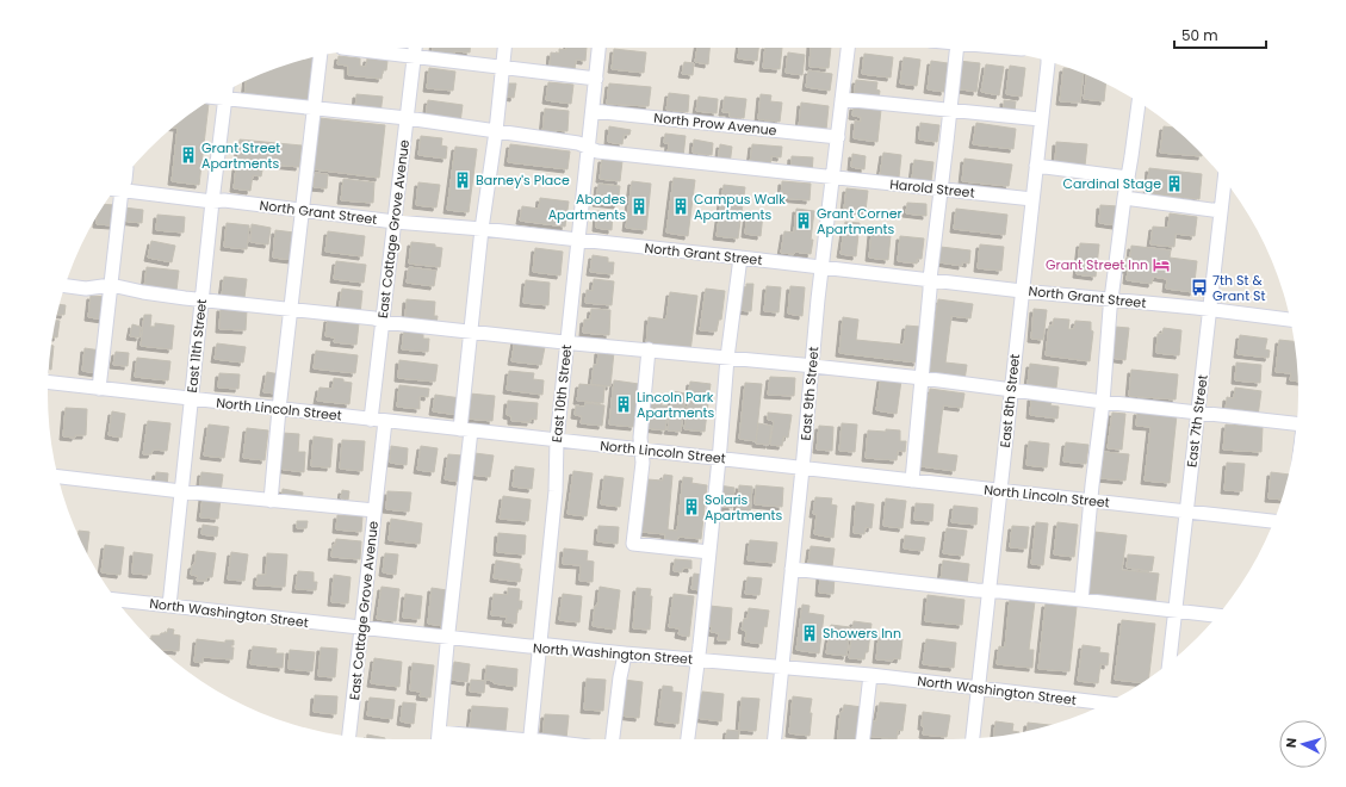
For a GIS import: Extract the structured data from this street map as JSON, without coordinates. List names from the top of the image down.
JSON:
{
  "streets": {
    "street": [
      "North Prow Avenue",
      "Harold Street",
      "North Grant Street",
      "East Cottage Grove Avenue",
      "East 11th Street",
      "East 10th Street",
      "East 9th Street",
      "East 8th Street",
      "North Lincoln Street",
      "East 7th Street",
      "North Washington Street"
    ]
  },
  "crossings": [
    ["North Prow Avenue", "East 10th Street"],
    ["North Prow Avenue", "East 9th Street"],
    ["Harold Street", "East Cottage Grove Avenue"],
    ["Harold Street", "East 11th Street"],
    ["Harold Street", "East 10th Street"],
    ["Harold Street", "East 9th Street"],
    ["Harold Street", "East 8th Street"],
    ["North Grant Street", "East Cottage Grove Avenue"],
    ["North Grant Street", "East 11th Street"],
    ["North Grant Street", "East 10th Street"],
    ["North Grant Street", "East 9th Street"],
    ["North Grant Street", "East 8th Street"],
    ["North Grant Street", "East 7th Street"],
    ["East Cottage Grove Avenue", "North Lincoln Street"],
    ["East Cottage Grove Avenue", "North Washington Street"],
    ["East 11th Street", "North Lincoln Street"],
    ["East 11th Street", "North Washington Street"],
    ["East 10th Street", "North Lincoln Street"],
    ["East 10th Street", "North Washington Street"],
    ["East 9th Street", "North Lincoln Street"],
    ["East 9th Street", "North Washington Street"],
    ["East 8th Street", "North Lincoln Street"],
    ["East 8th Street", "North Washington Street"],
    ["North Lincoln Street", "East 7th Street"]
  ],
  "places": {
    "building": [
      "Grant Street Apartments",
      "Barney's Place",
      "Cardinal Stage",
      "Abodes Apartments",
      "Campus Walk Apartments",
      "Grant Corner Apartments",
      "Lincoln Park Apartments",
      "Solaris Apartments",
      "Showers Inn"
    ],
    "hotel": ["Grant Street Inn"],
    "bus stop": ["7th St & Grant St"]
  },
  "scale_bar": "50 m",
  "north": "left"
}
